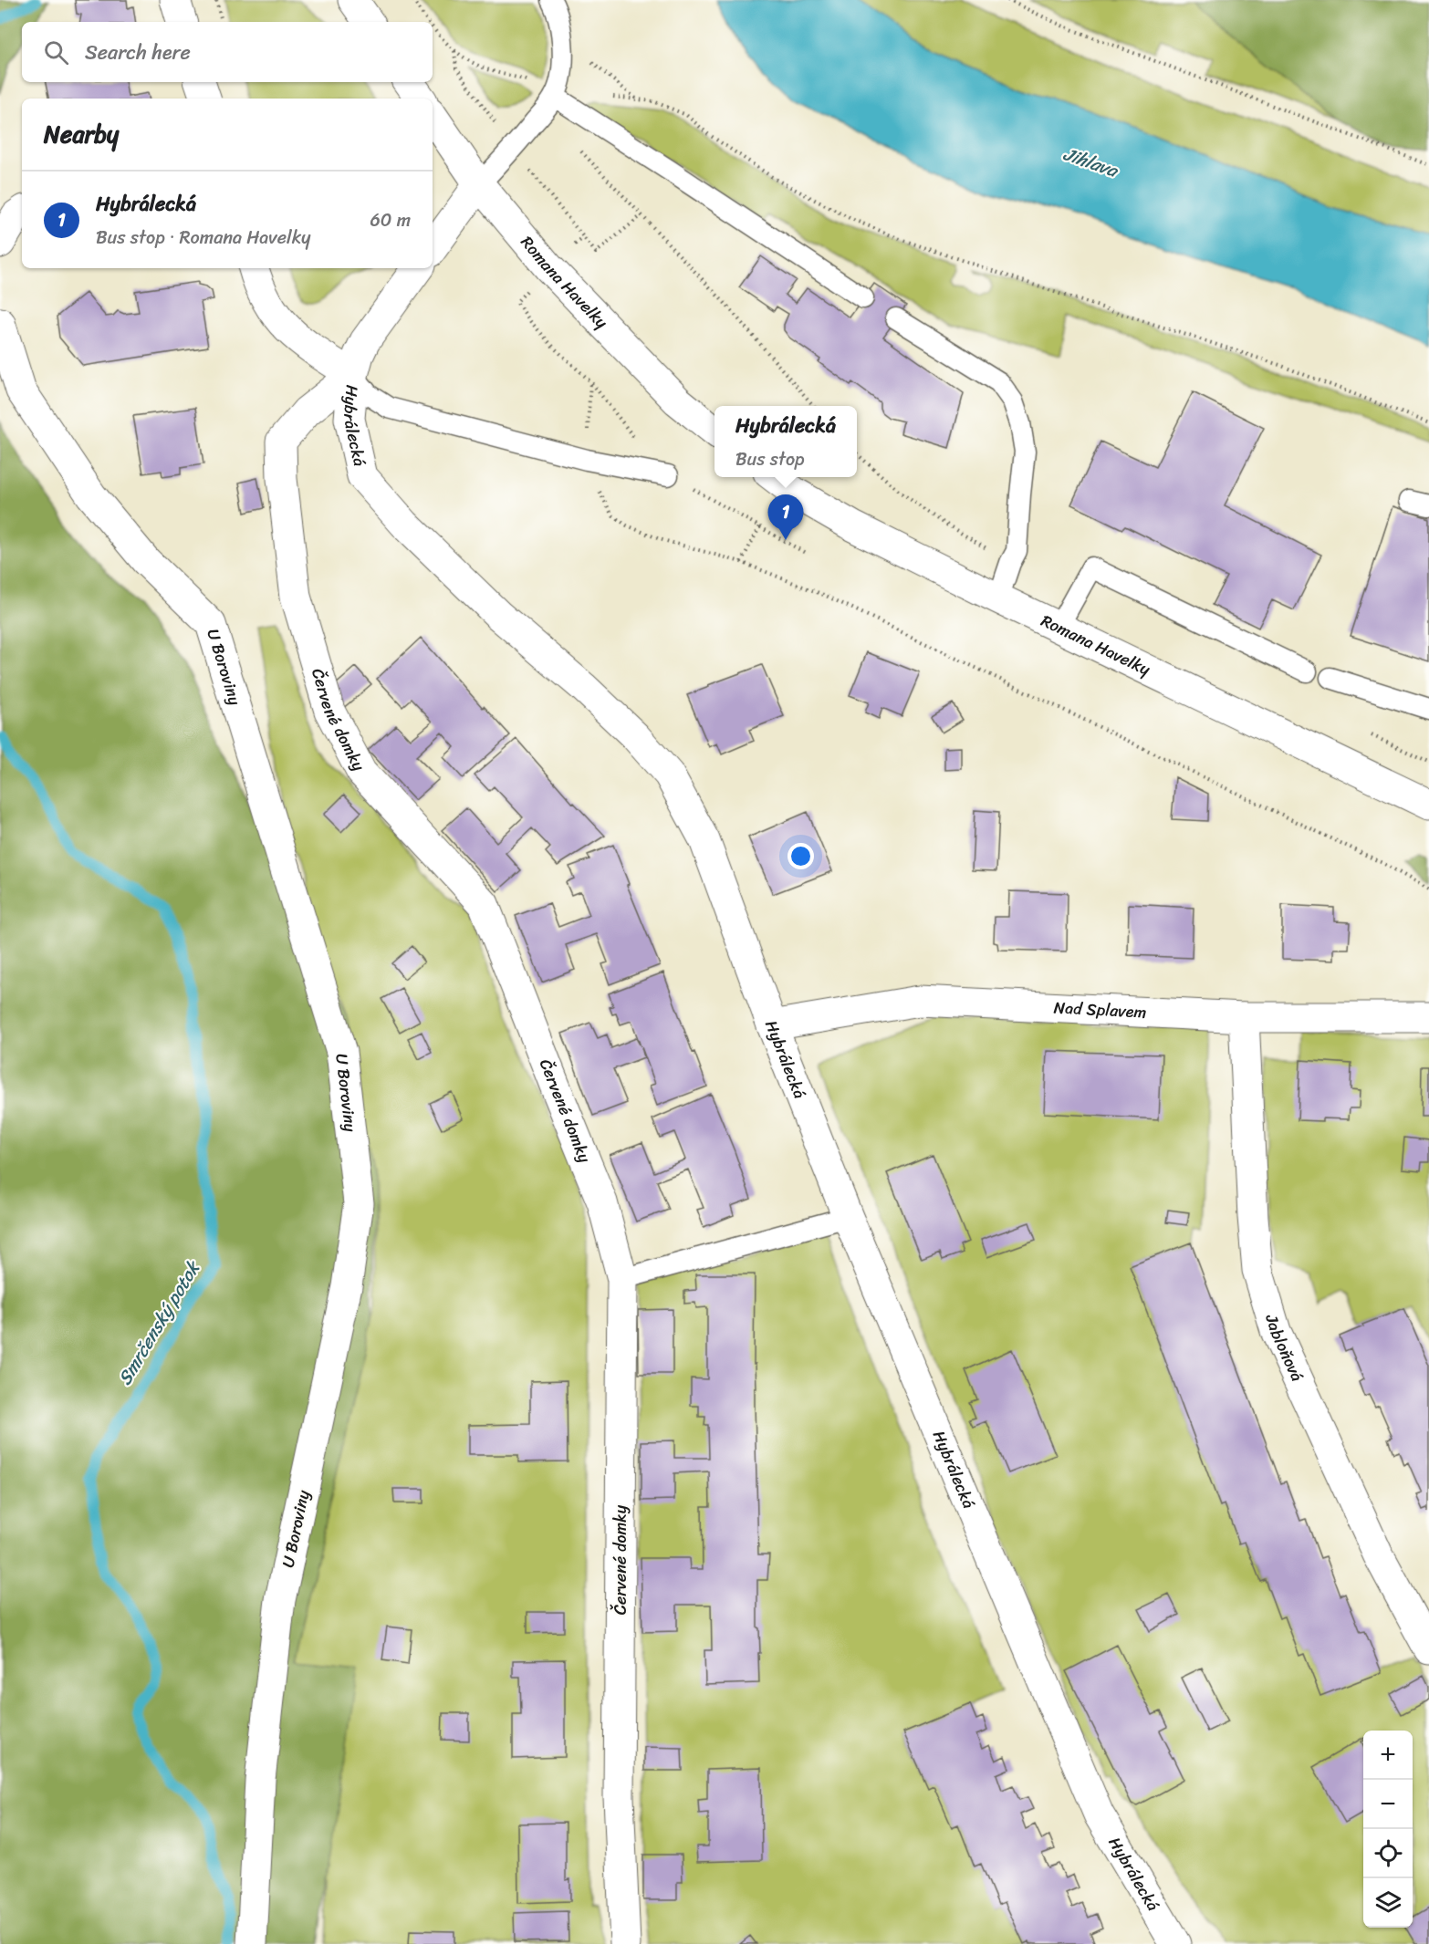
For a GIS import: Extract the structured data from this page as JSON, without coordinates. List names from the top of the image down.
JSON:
{
  "streets": {
    "street": [
      "Romana Havelky",
      "Hybrálecká",
      "U Boroviny",
      "Červené domky",
      "Nad Splavem",
      "Jabloňová"
    ]
  },
  "crossings": [
    ["Hybrálecká", "Červené domky"],
    ["Hybrálecká", "Nad Splavem"],
    ["Nad Splavem", "Jabloňová"]
  ],
  "water": ["Jihlava", "Smrčenský potok"],
  "page": {
    "search": "Search here",
    "heading": "Nearby",
    "list": [
      {
        "mark": "1",
        "name": "Hybrálecká",
        "note": "Bus stop · Romana Havelky",
        "value": "60 m"
      }
    ],
    "popup": ["Hybrálecká", "Bus stop"],
    "pins": "1",
    "map_buttons": ["+", "−"]
  }
}
